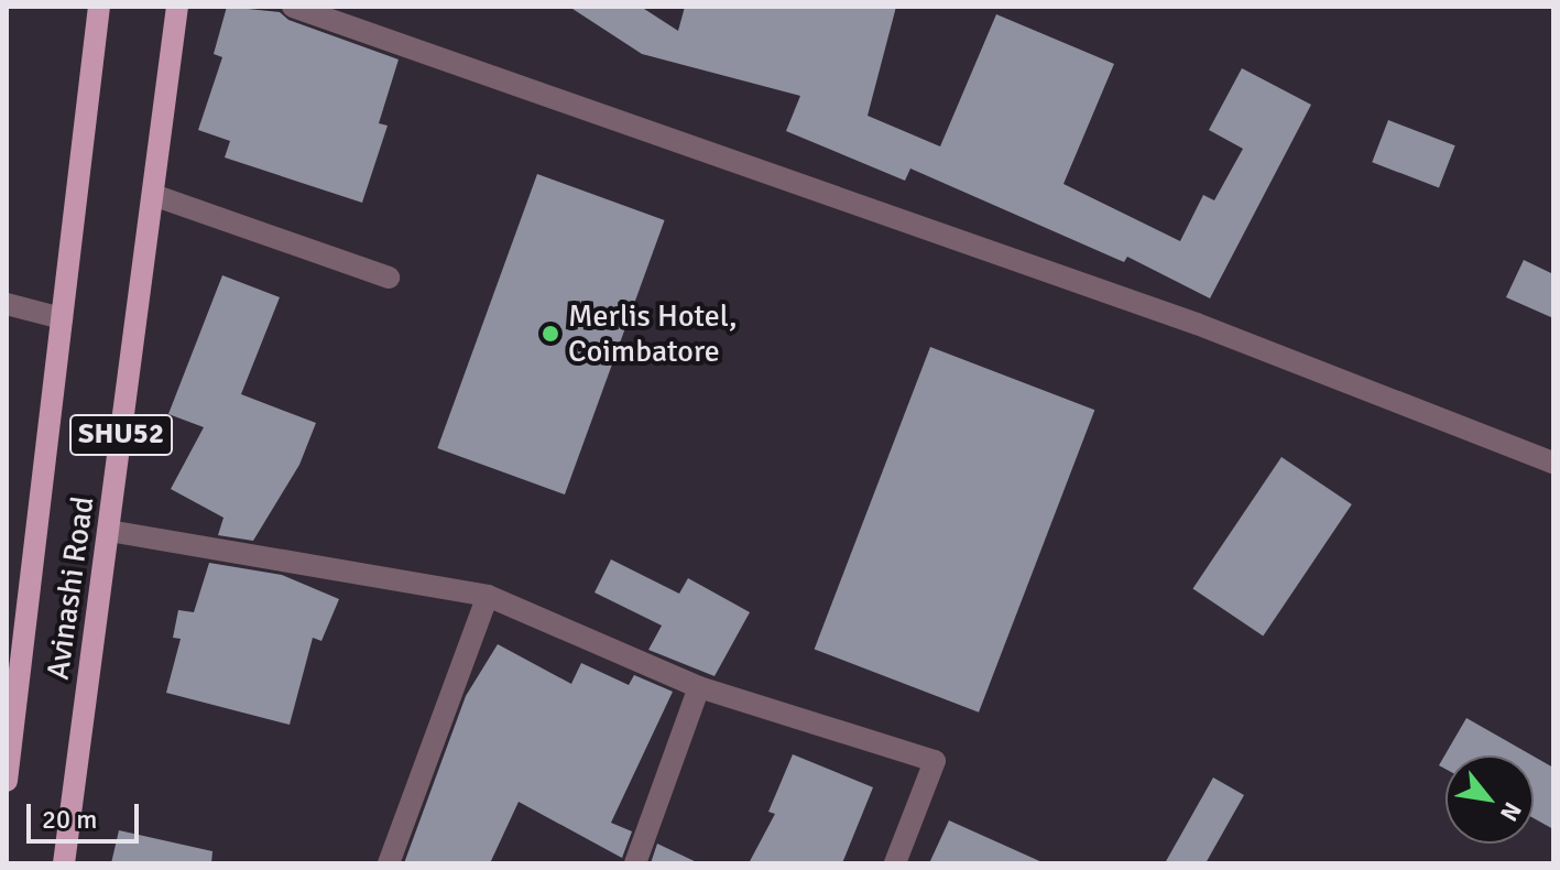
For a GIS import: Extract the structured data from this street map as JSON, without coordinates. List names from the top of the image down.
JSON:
{
  "streets": {
    "main road": ["SHU52", "Avinashi Road"]
  },
  "places": ["Merlis Hotel, Coimbatore"],
  "scale_bar": "20 m",
  "north": "bottom right"
}
